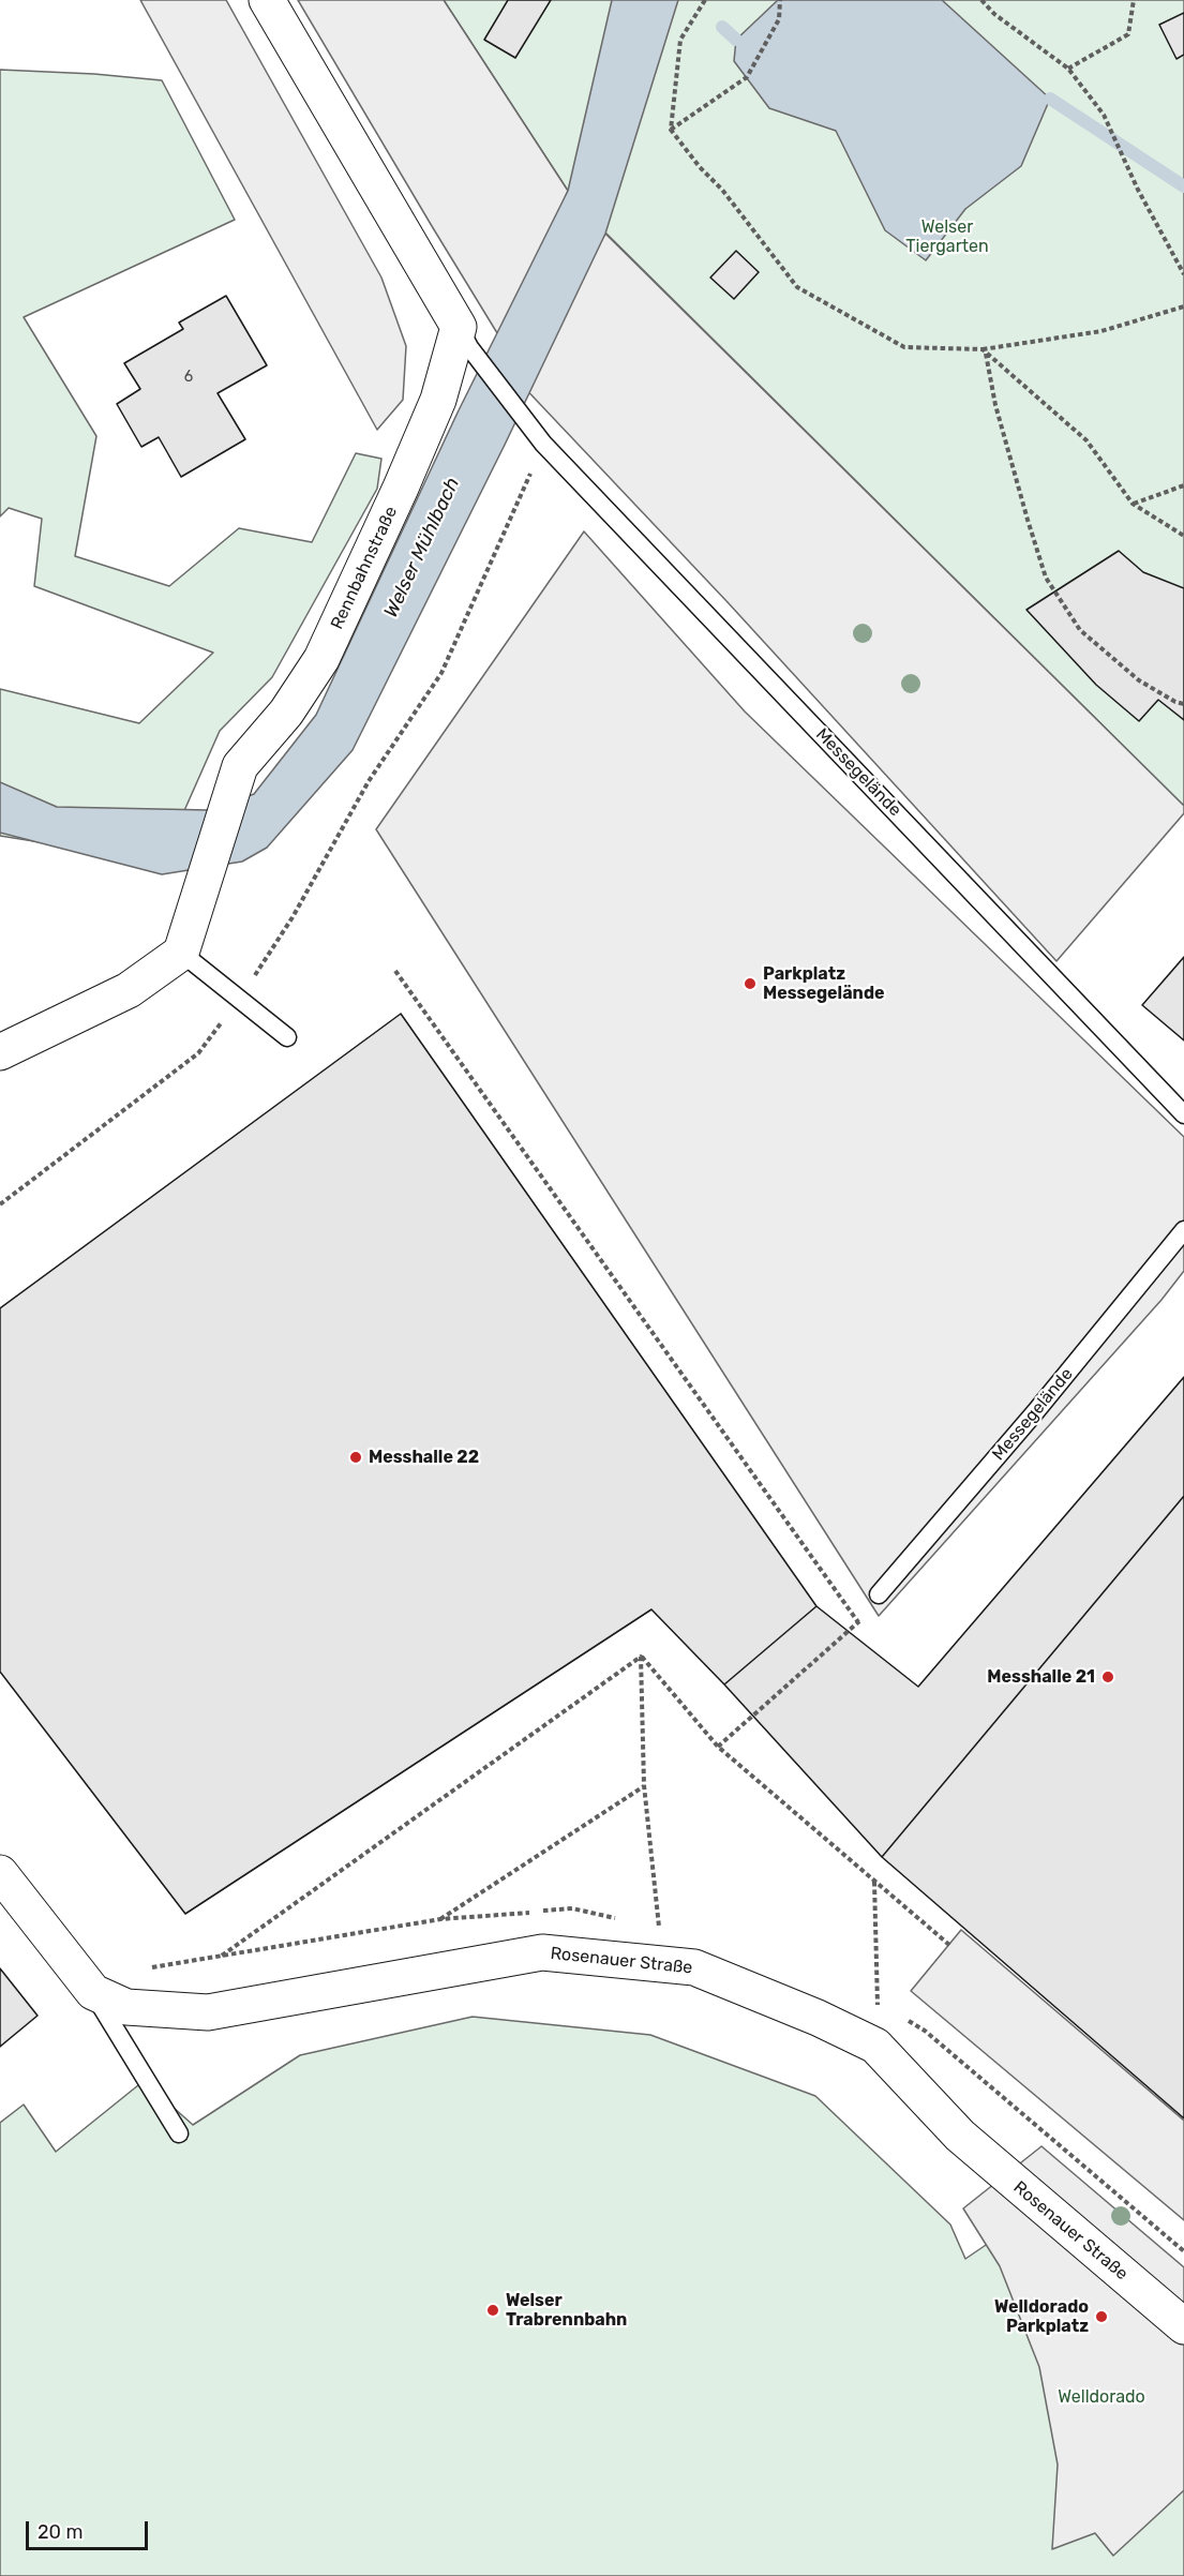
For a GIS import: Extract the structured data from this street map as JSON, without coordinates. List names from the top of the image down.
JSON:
{
  "streets": {
    "street": ["Rennbahnstraße", "Rosenauer Straße"],
    "lane": ["Messegelände"]
  },
  "crossings": [
    ["Rennbahnstraße", "Messegelände"]
  ],
  "water": ["Welser Mühlbach"],
  "parks": ["Welser Tiergarten", "Welldorado"],
  "places": [
    "Parkplatz Messegelände",
    "Messhalle 22",
    "Messhalle 21",
    "Welser Trabrennbahn",
    "Welldorado Parkplatz"
  ],
  "house_numbers": ["6"],
  "scale_bar": "20 m"
}
